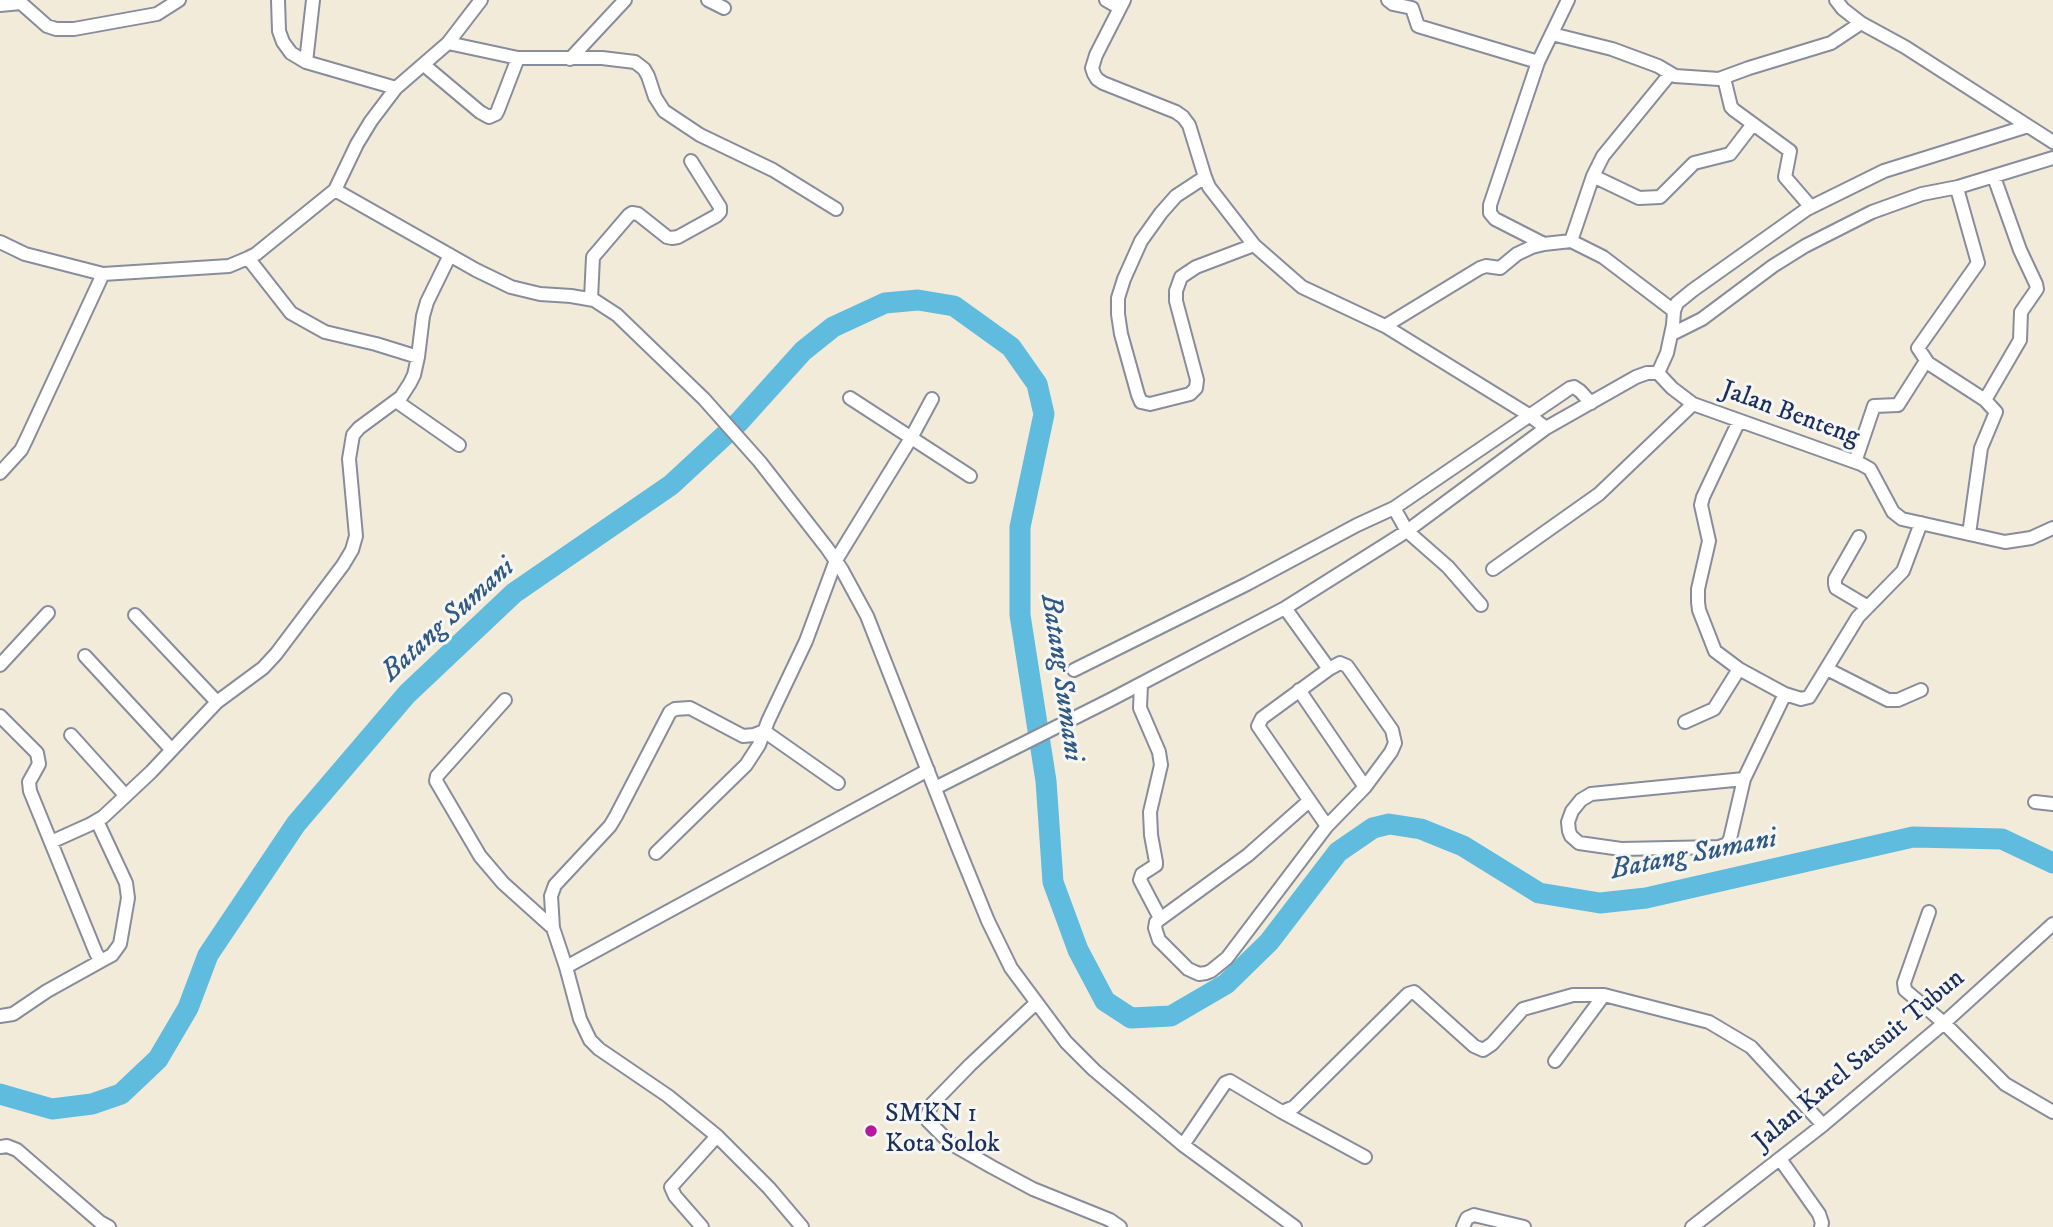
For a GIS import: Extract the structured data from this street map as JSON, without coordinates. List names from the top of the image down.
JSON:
{
  "streets": {
    "street": ["Jalan Benteng", "Jalan Karel Satsuit Tubun"]
  },
  "water": ["Batang Sumani"],
  "places": ["SMKN 1 Kota Solok"]
}
